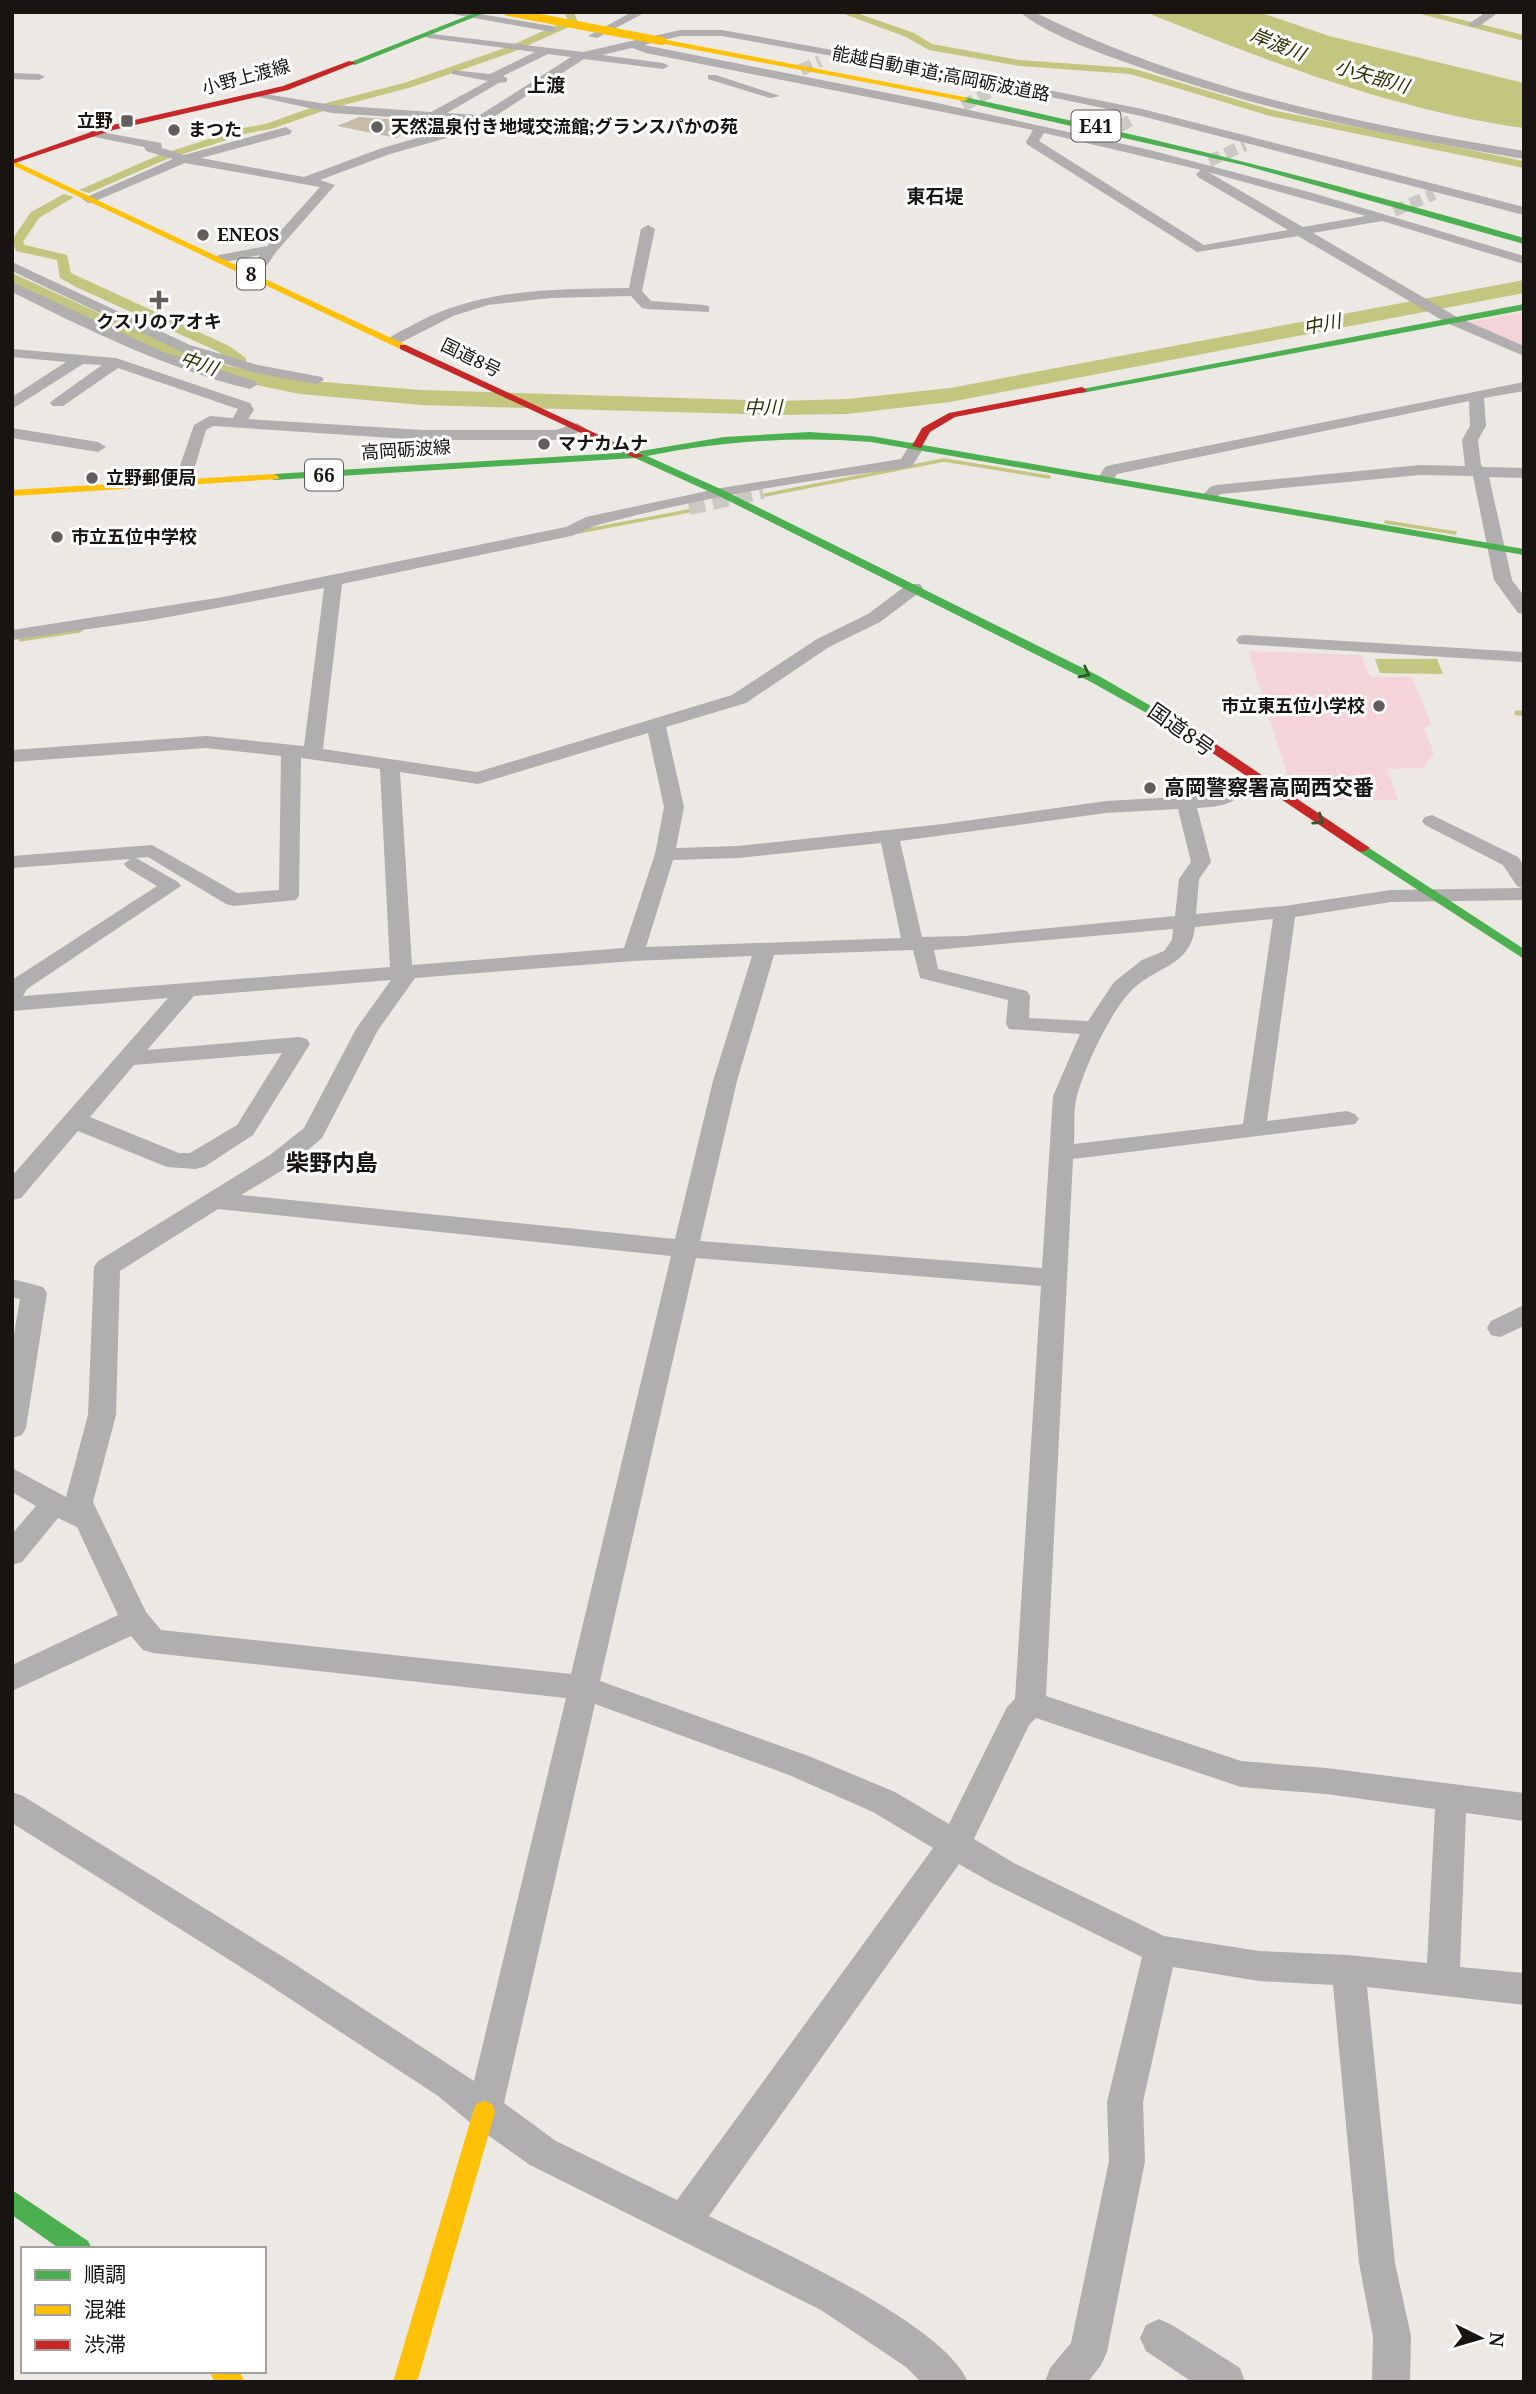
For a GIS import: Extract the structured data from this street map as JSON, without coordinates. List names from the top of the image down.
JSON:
{
  "streets": {
    "main road": [
      "能越自動車道;高岡砺波道路",
      "小野上渡線",
      "E41",
      "8",
      "国道8号",
      "高岡砺波線",
      "66"
    ]
  },
  "crossings": [
    ["小野上渡線", "国道8号"],
    ["国道8号", "高岡砺波線"]
  ],
  "districts": ["上渡", "東石堤", "柴野内島"],
  "water": ["岸渡川", "小矢部川", "中川"],
  "places": {
    "transit": ["立野"],
    "other": [
      "天然温泉付き地域交流館;グランスパかの苑",
      "まつた",
      "ENEOS",
      "マナカムナ",
      "立野郵便局",
      "市立五位中学校",
      "市立東五位小学校",
      "高岡警察署高岡西交番"
    ],
    "health": ["クスリのアオキ"]
  },
  "legend": ["順調", "混雑", "渋滞"],
  "north": "right"
}
